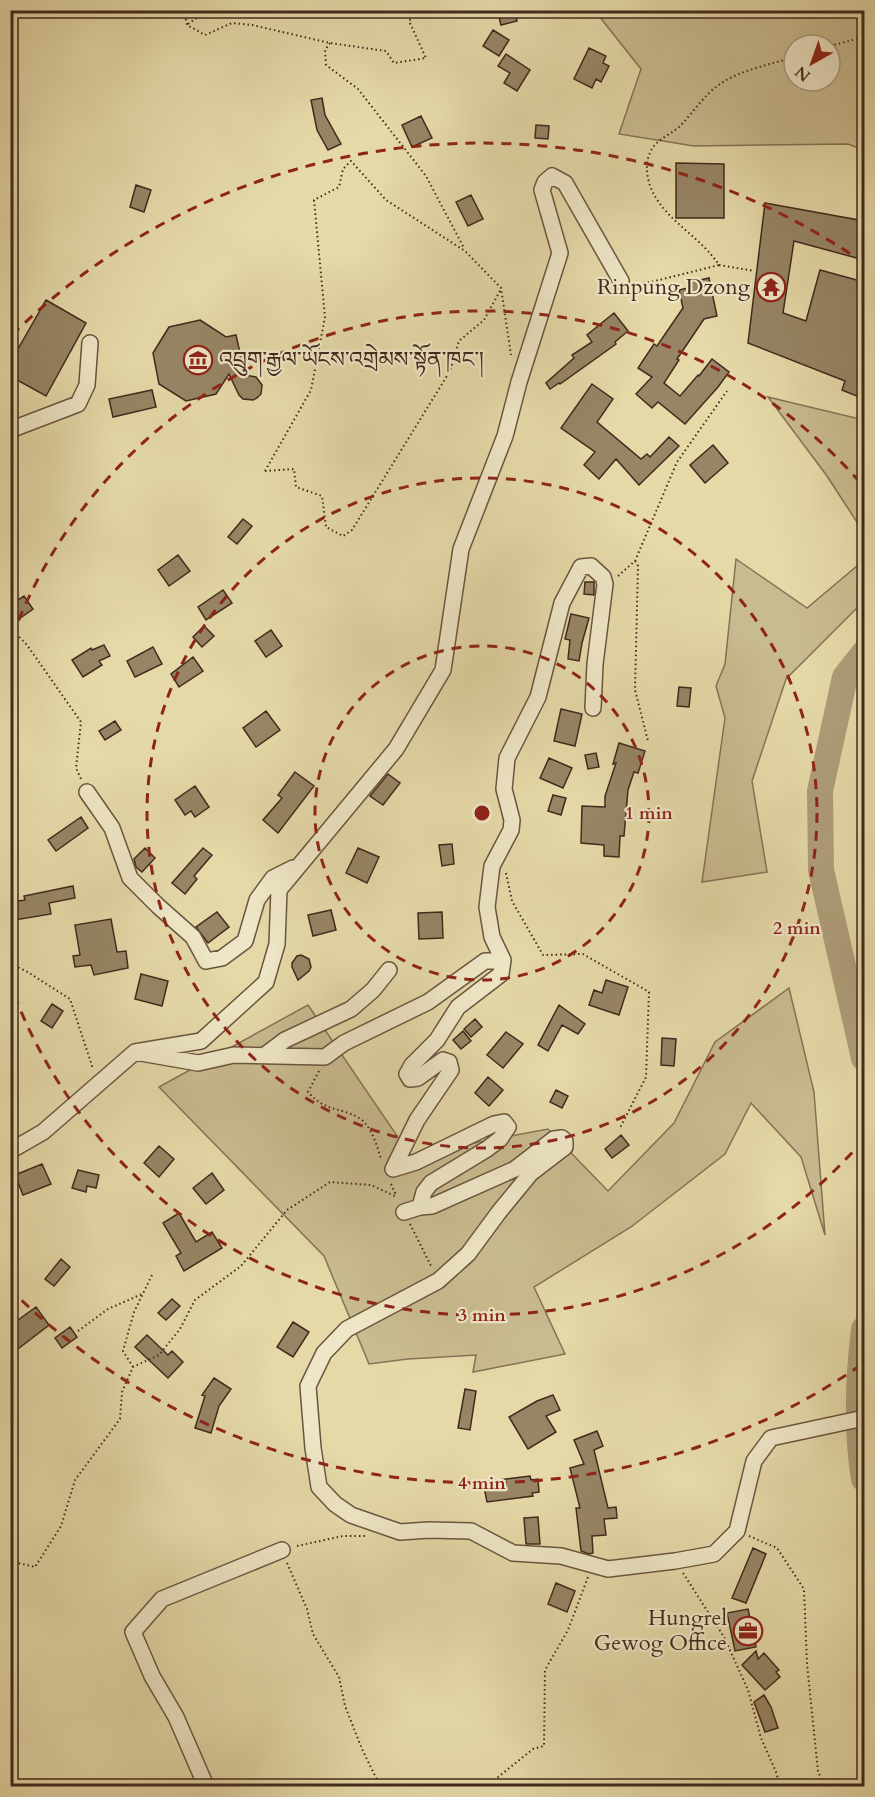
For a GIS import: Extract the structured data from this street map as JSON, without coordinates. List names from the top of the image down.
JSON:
{
  "places": {
    "temple": ["Rinpung Dzong"],
    "museum": ["འབྲུག་རྒྱལ་ཡོངས་འགྲེམས་སྟོན་ཁང་།"],
    "office": ["Hungrel Gewog Office"]
  },
  "north": "bottom left",
  "rings": [
    "1 min",
    "2 min",
    "3 min",
    "4 min"
  ]
}
